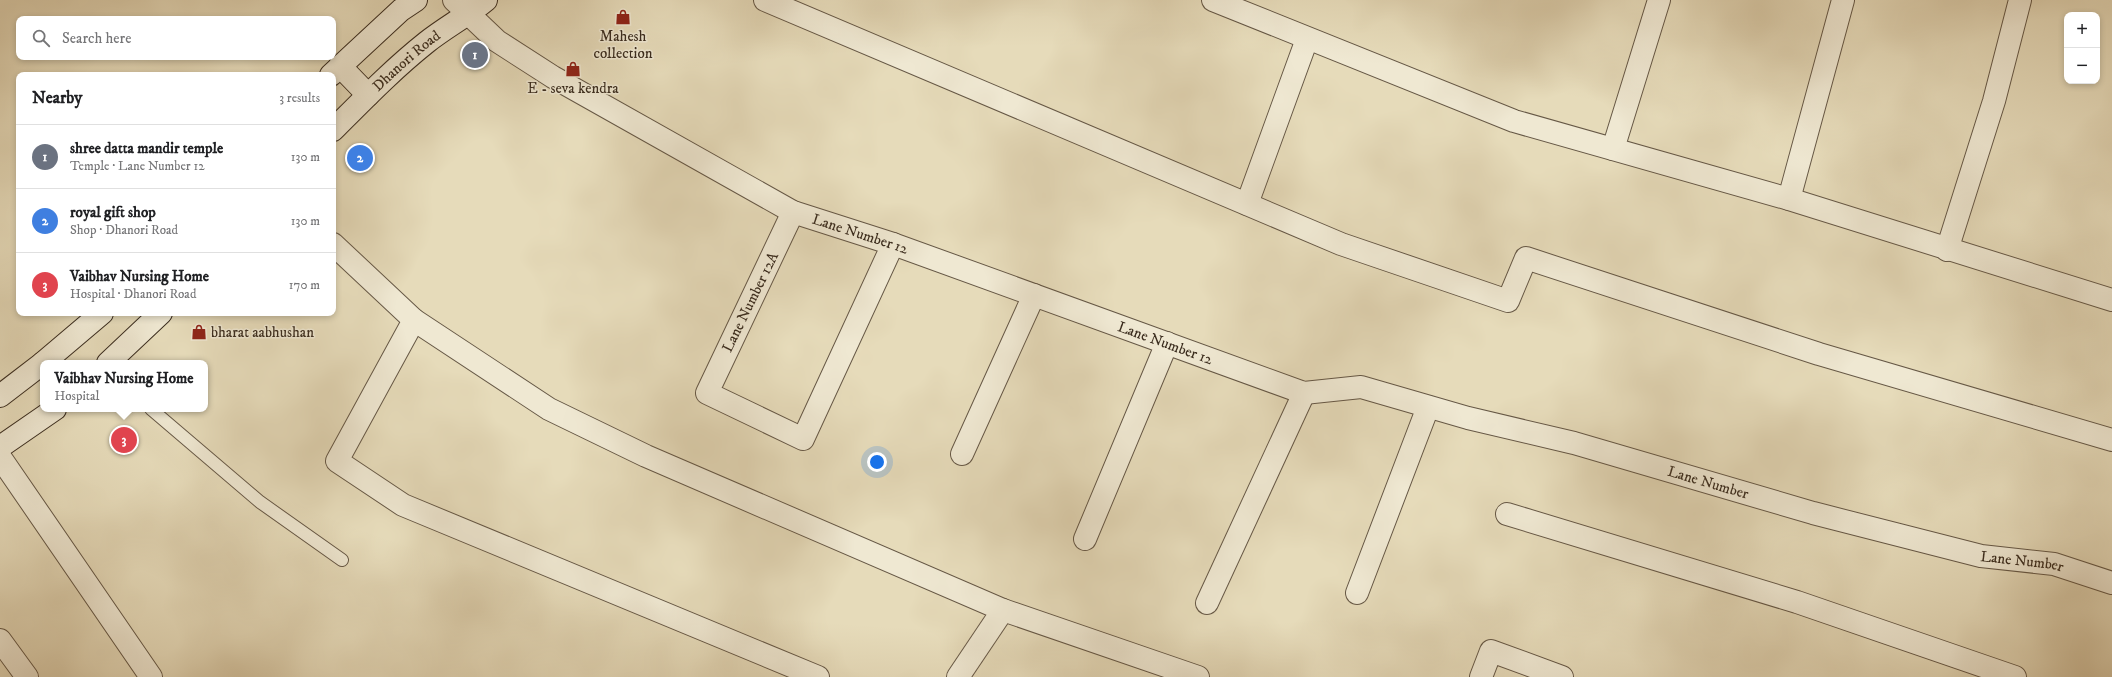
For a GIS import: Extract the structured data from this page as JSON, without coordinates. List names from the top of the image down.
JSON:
{
  "streets": {
    "street": [
      "Dhanori Road",
      "Lane Number 12",
      "Lane Number 12A",
      "Lane Number"
    ]
  },
  "crossings": [
    ["Dhanori Road", "Lane Number 12"],
    ["Lane Number 12", "Lane Number 12A"],
    ["Lane Number 12", "Lane Number"]
  ],
  "places": {
    "shop": ["Mahesh collection", "E - seva kendra", "bharat aabhushan"]
  },
  "page": {
    "map_buttons": ["+", "−"],
    "search": "Search here",
    "pins": ["1", "2", "3"],
    "heading": ["Nearby", "3 results"],
    "list": [
      {
        "mark": "1",
        "name": "shree datta mandir temple",
        "note": "Temple · Lane Number 12",
        "value": "130 m"
      },
      {
        "mark": "2",
        "name": "royal gift shop",
        "note": "Shop · Dhanori Road",
        "value": "130 m"
      },
      {
        "mark": "3",
        "name": "Vaibhav Nursing Home",
        "note": "Hospital · Dhanori Road",
        "value": "170 m"
      }
    ],
    "popup": ["Vaibhav Nursing Home", "Hospital"]
  }
}
